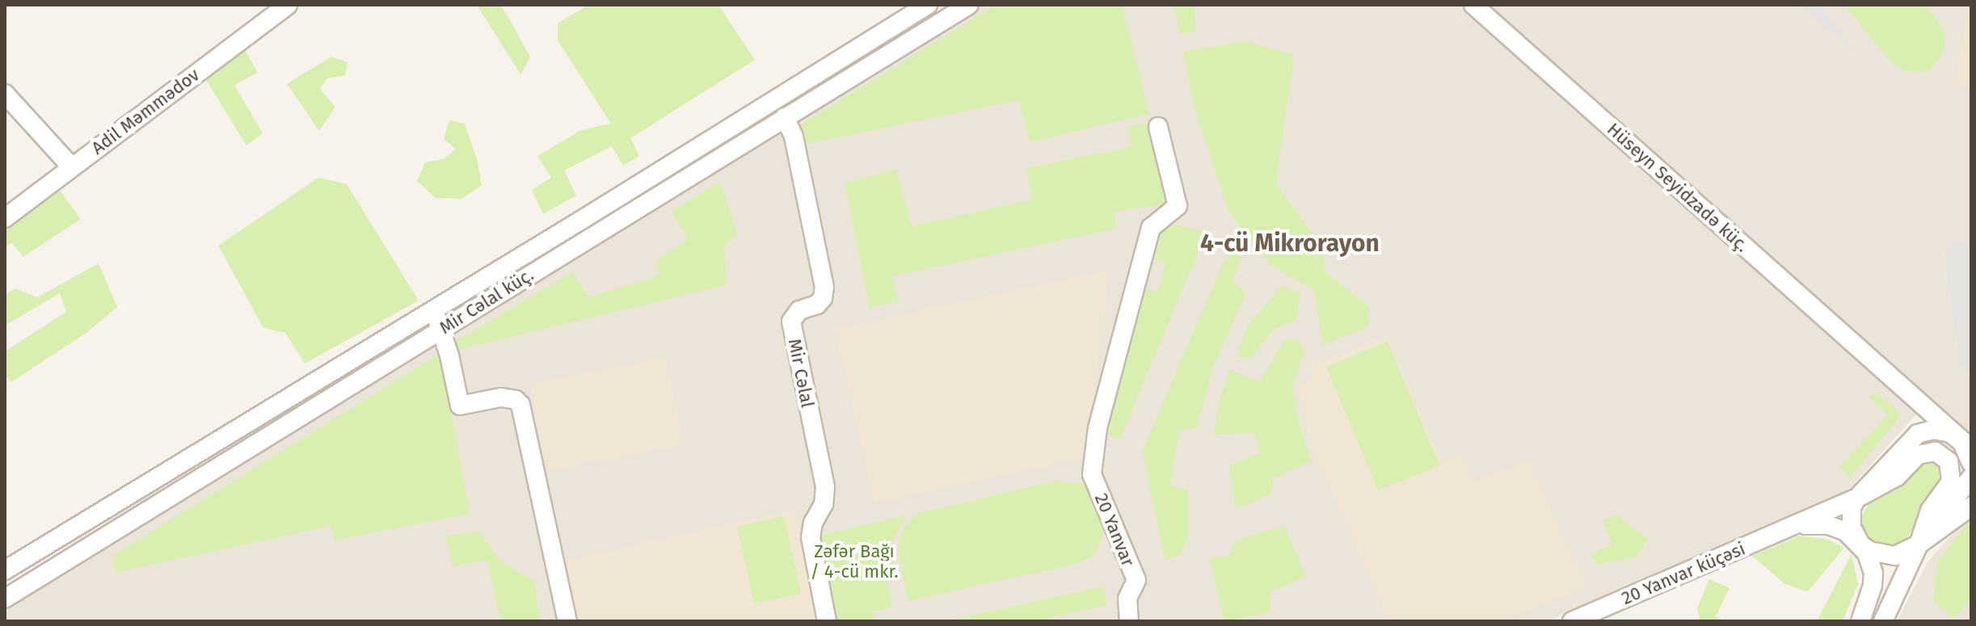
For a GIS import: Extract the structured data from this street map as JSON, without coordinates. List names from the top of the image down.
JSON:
{
  "streets": {
    "street": [
      "Adil Məmmədov",
      "Hüseyn Seyidzadə küç.",
      "Mir Cəlal küç.",
      "Mir Cəlal",
      "20 Yanvar",
      "20 Yanvar küçəsi"
    ]
  },
  "crossings": [
    ["Mir Cəlal küç.", "Mir Cəlal"]
  ],
  "districts": ["4-cü Mikrorayon"],
  "parks": ["Zəfər Bağı / 4-cü mkr."]
}
